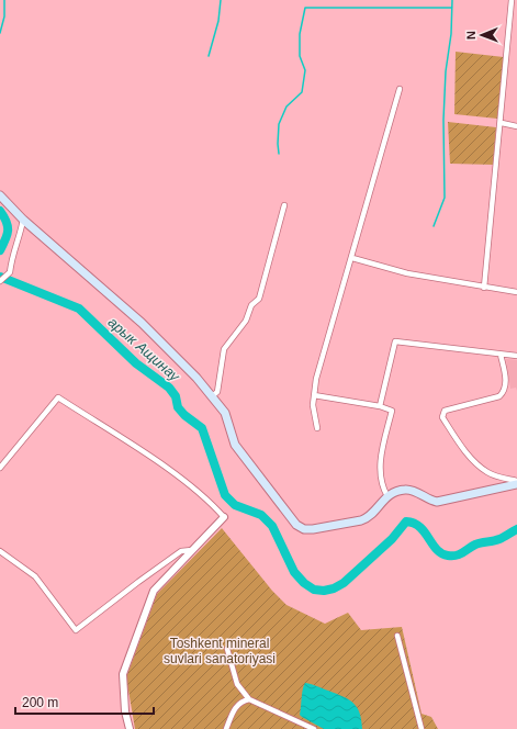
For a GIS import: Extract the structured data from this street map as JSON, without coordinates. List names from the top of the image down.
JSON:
{
  "water": ["арык Ащинау"],
  "parks": ["Toshkent mineral suvlari sanatoriyasi"],
  "scale_bar": "200 m",
  "north": "left"
}
